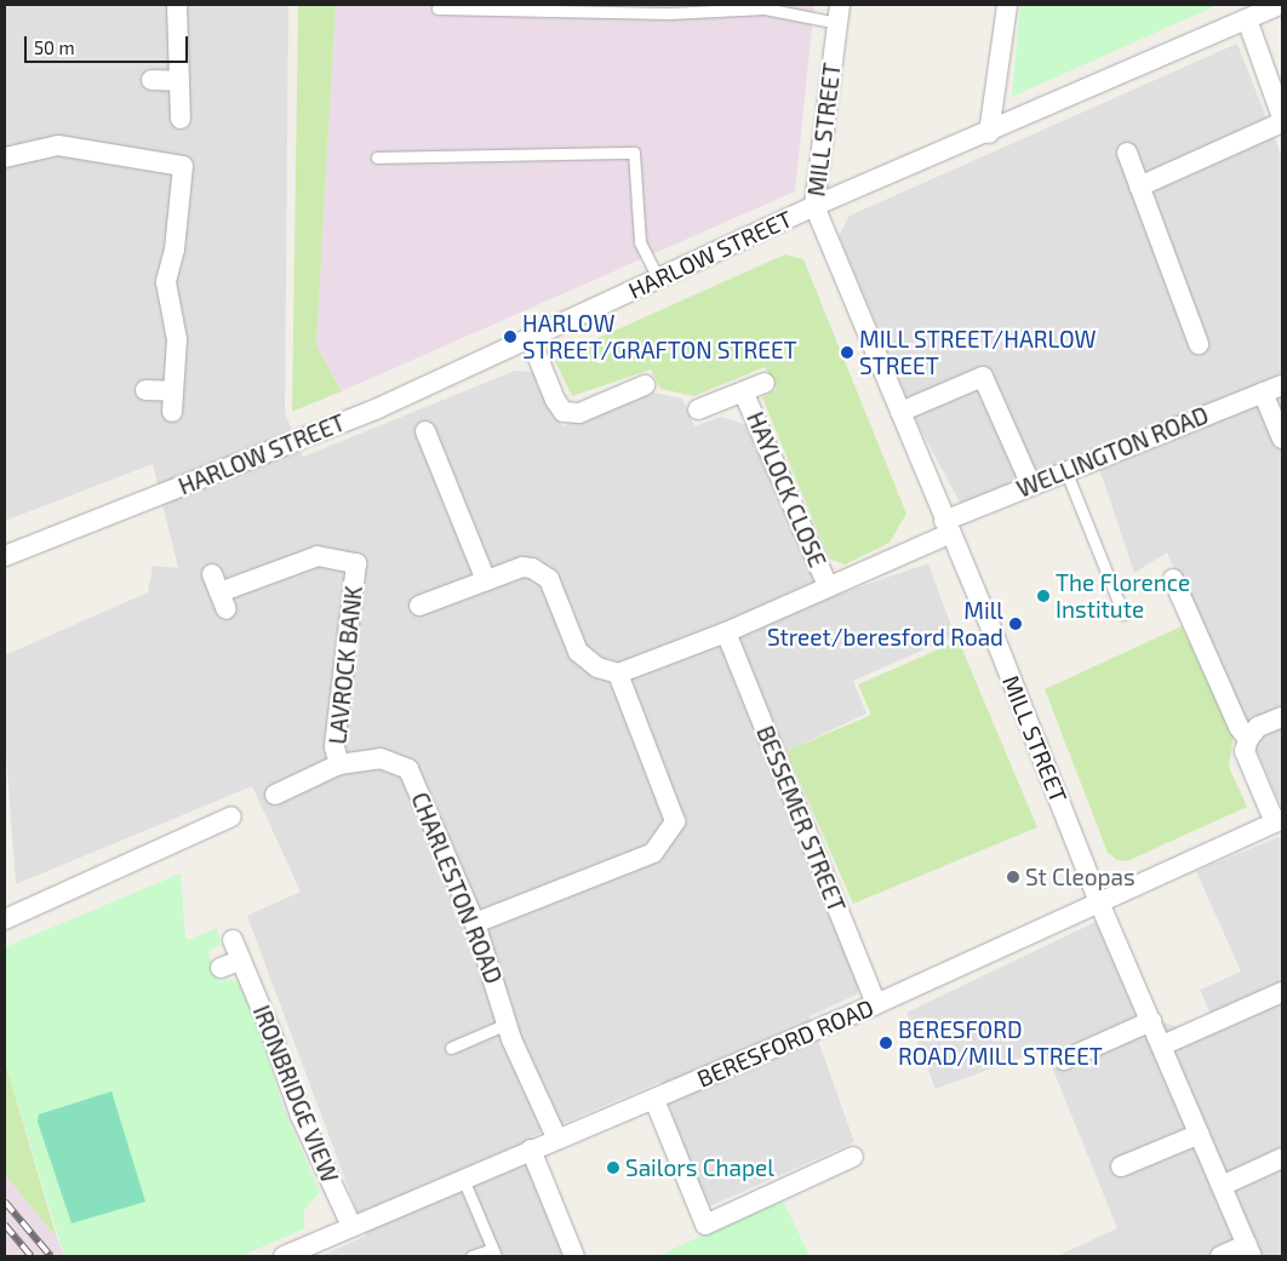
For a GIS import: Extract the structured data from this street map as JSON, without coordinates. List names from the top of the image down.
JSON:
{
  "streets": {
    "street": [
      "MILL STREET",
      "HARLOW STREET",
      "WELLINGTON ROAD",
      "HAYLOCK CLOSE",
      "LAVROCK BANK",
      "BESSEMER STREET",
      "CHARLESTON ROAD",
      "BERESFORD ROAD",
      "IRONBRIDGE VIEW"
    ]
  },
  "crossings": [
    ["MILL STREET", "HARLOW STREET"],
    ["MILL STREET", "WELLINGTON ROAD"],
    ["MILL STREET", "BERESFORD ROAD"],
    ["WELLINGTON ROAD", "HAYLOCK CLOSE"],
    ["WELLINGTON ROAD", "BESSEMER STREET"],
    ["LAVROCK BANK", "CHARLESTON ROAD"],
    ["BESSEMER STREET", "BERESFORD ROAD"],
    ["CHARLESTON ROAD", "BERESFORD ROAD"],
    ["BERESFORD ROAD", "IRONBRIDGE VIEW"]
  ],
  "places": [
    "HARLOW STREET/GRAFTON STREET",
    "MILL STREET/HARLOW STREET",
    "The Florence Institute",
    "Mill Street/beresford Road",
    "St Cleopas",
    "BERESFORD ROAD/MILL STREET",
    "Sailors Chapel"
  ],
  "scale_bar": "50 m"
}
